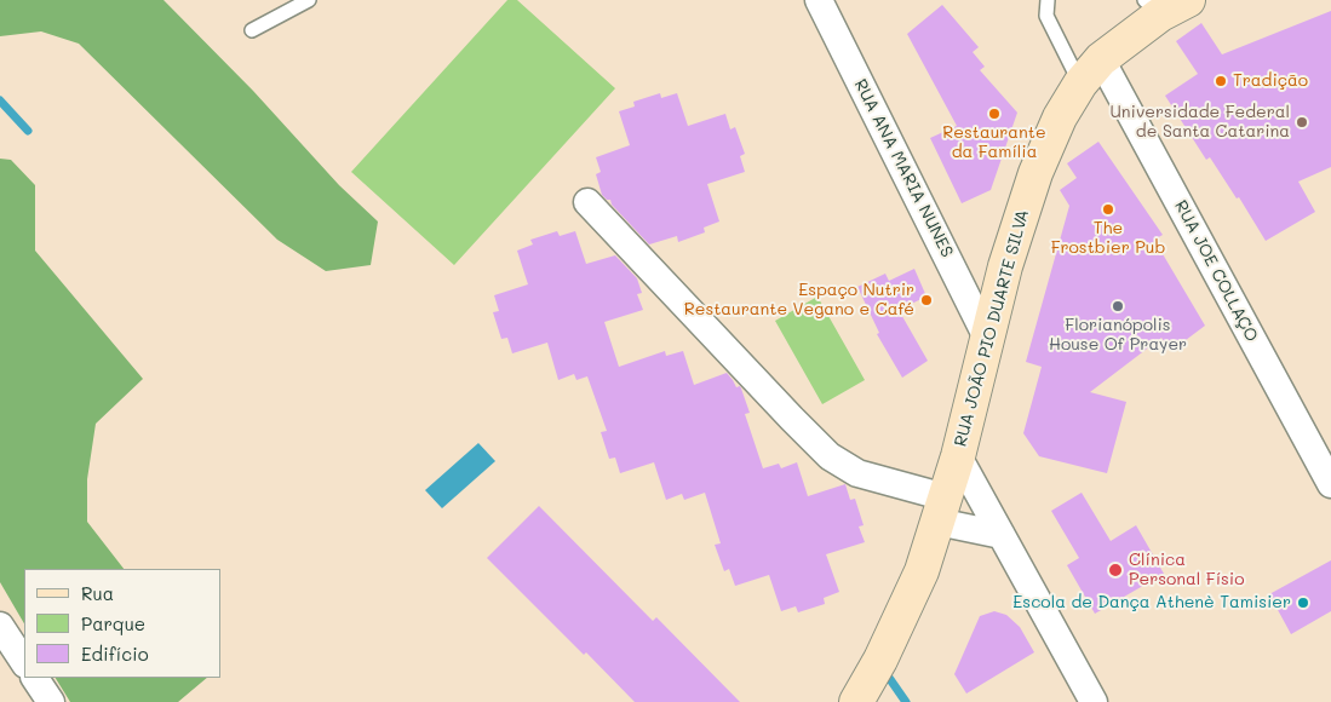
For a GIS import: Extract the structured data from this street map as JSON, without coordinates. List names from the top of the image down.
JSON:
{
  "streets": {
    "main road": ["RUA JOÃO PIO DUARTE SILVA"],
    "street": ["RUA ANA MARIA NUNES", "RUA JOE COLLAÇO"]
  },
  "crossings": [
    ["RUA ANA MARIA NUNES", "RUA JOÃO PIO DUARTE SILVA"],
    ["RUA JOE COLLAÇO", "RUA JOÃO PIO DUARTE SILVA"]
  ],
  "places": [
    "Tradição",
    "Restaurante da Família",
    "Universidade Federal de Santa Catarina",
    "The Frostbier Pub",
    "Espaço Nutrir Restaurante Vegano e Café",
    "Florianópolis House Of Prayer",
    "Clínica Personal Físio",
    "Escola de Dança Athenè Tamisier"
  ],
  "legend": ["Rua", "Parque", "Edifício"]
}
